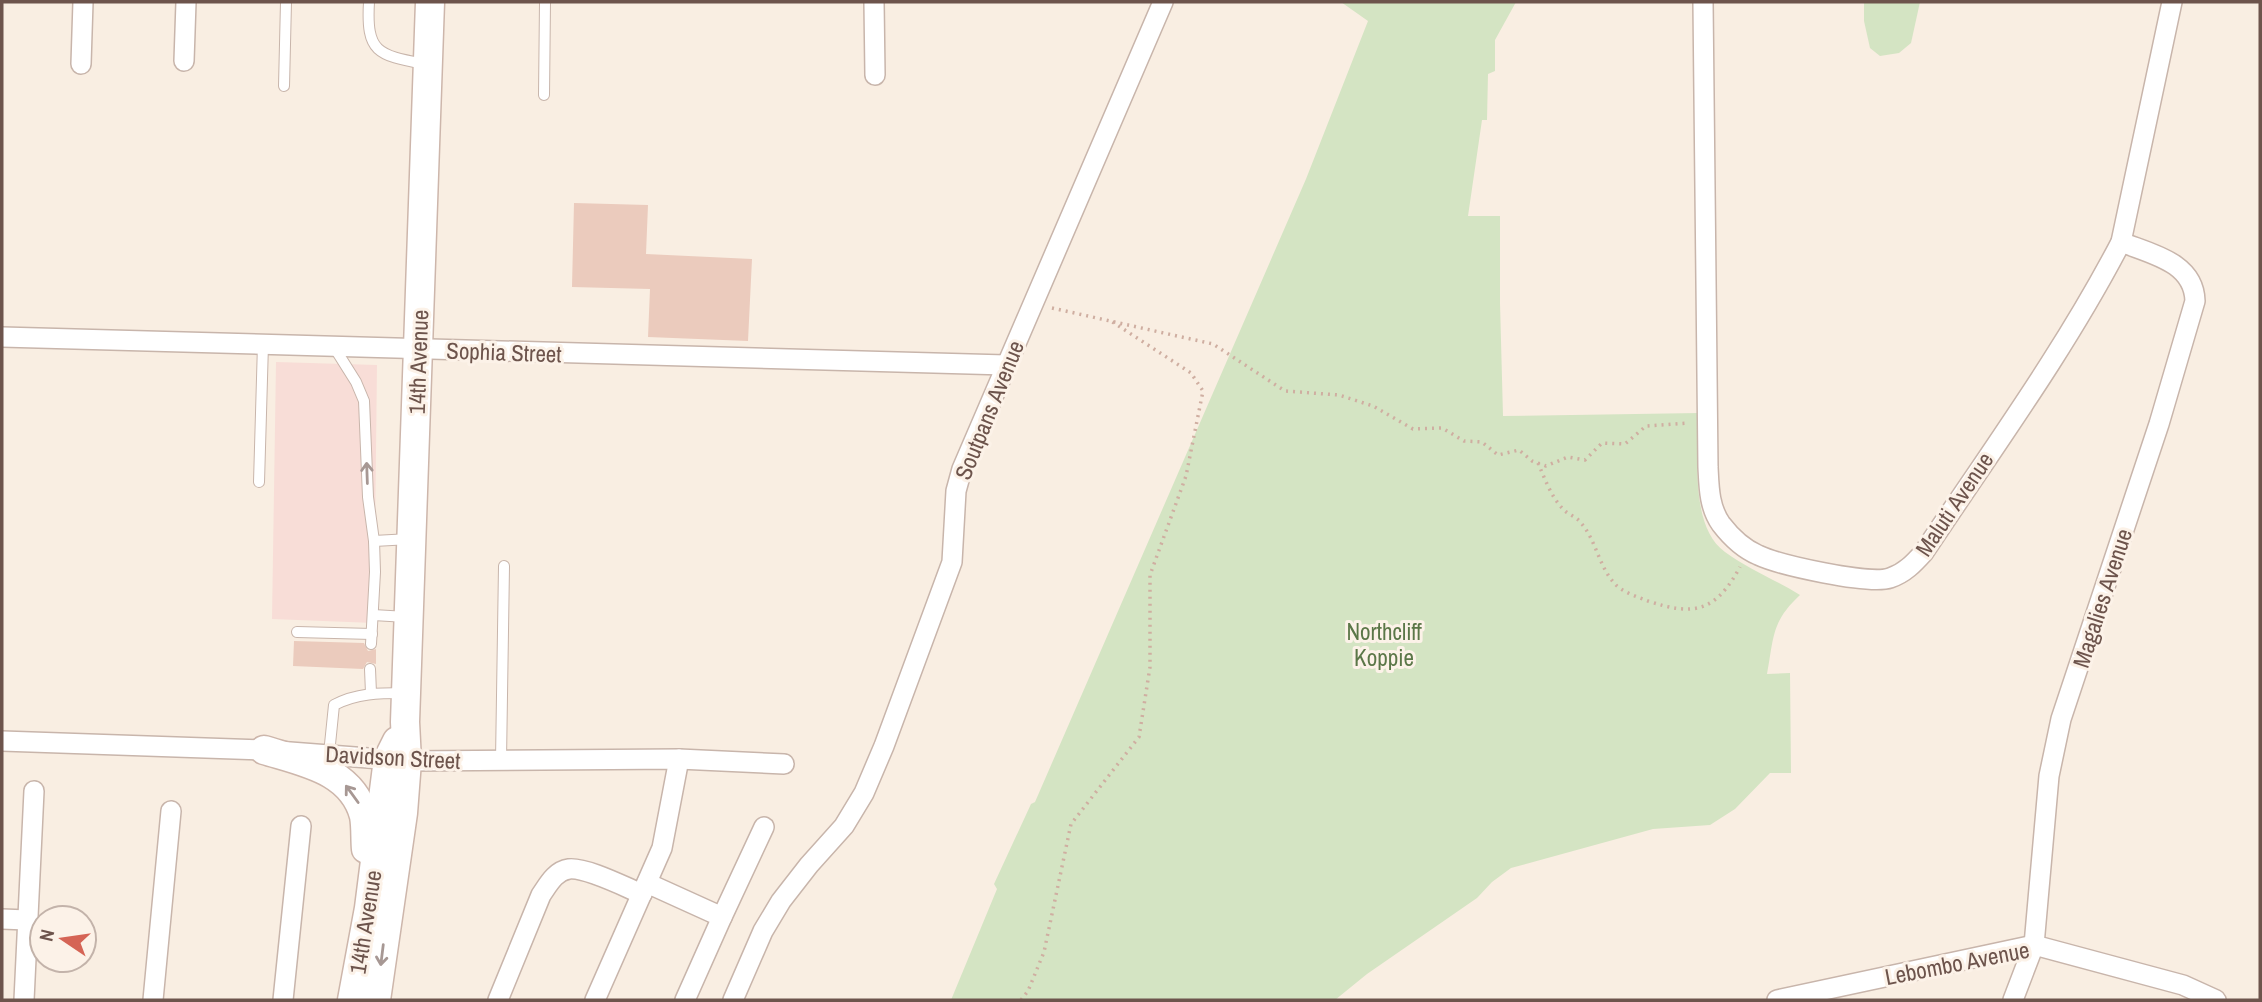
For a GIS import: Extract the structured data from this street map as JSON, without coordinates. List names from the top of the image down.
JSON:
{
  "streets": {
    "main road": ["14th Avenue"],
    "street": [
      "Sophia Street",
      "Soutpans Avenue",
      "Maluti Avenue",
      "Magalies Avenue",
      "Davidson Street",
      "Lebombo Avenue"
    ]
  },
  "crossings": [
    ["Sophia Street", "14th Avenue"],
    ["Sophia Street", "Soutpans Avenue"],
    ["14th Avenue", "Davidson Street"],
    ["Maluti Avenue", "Magalies Avenue"],
    ["Magalies Avenue", "Lebombo Avenue"]
  ],
  "parks": ["Northcliff Koppie"],
  "north": "left"
}
